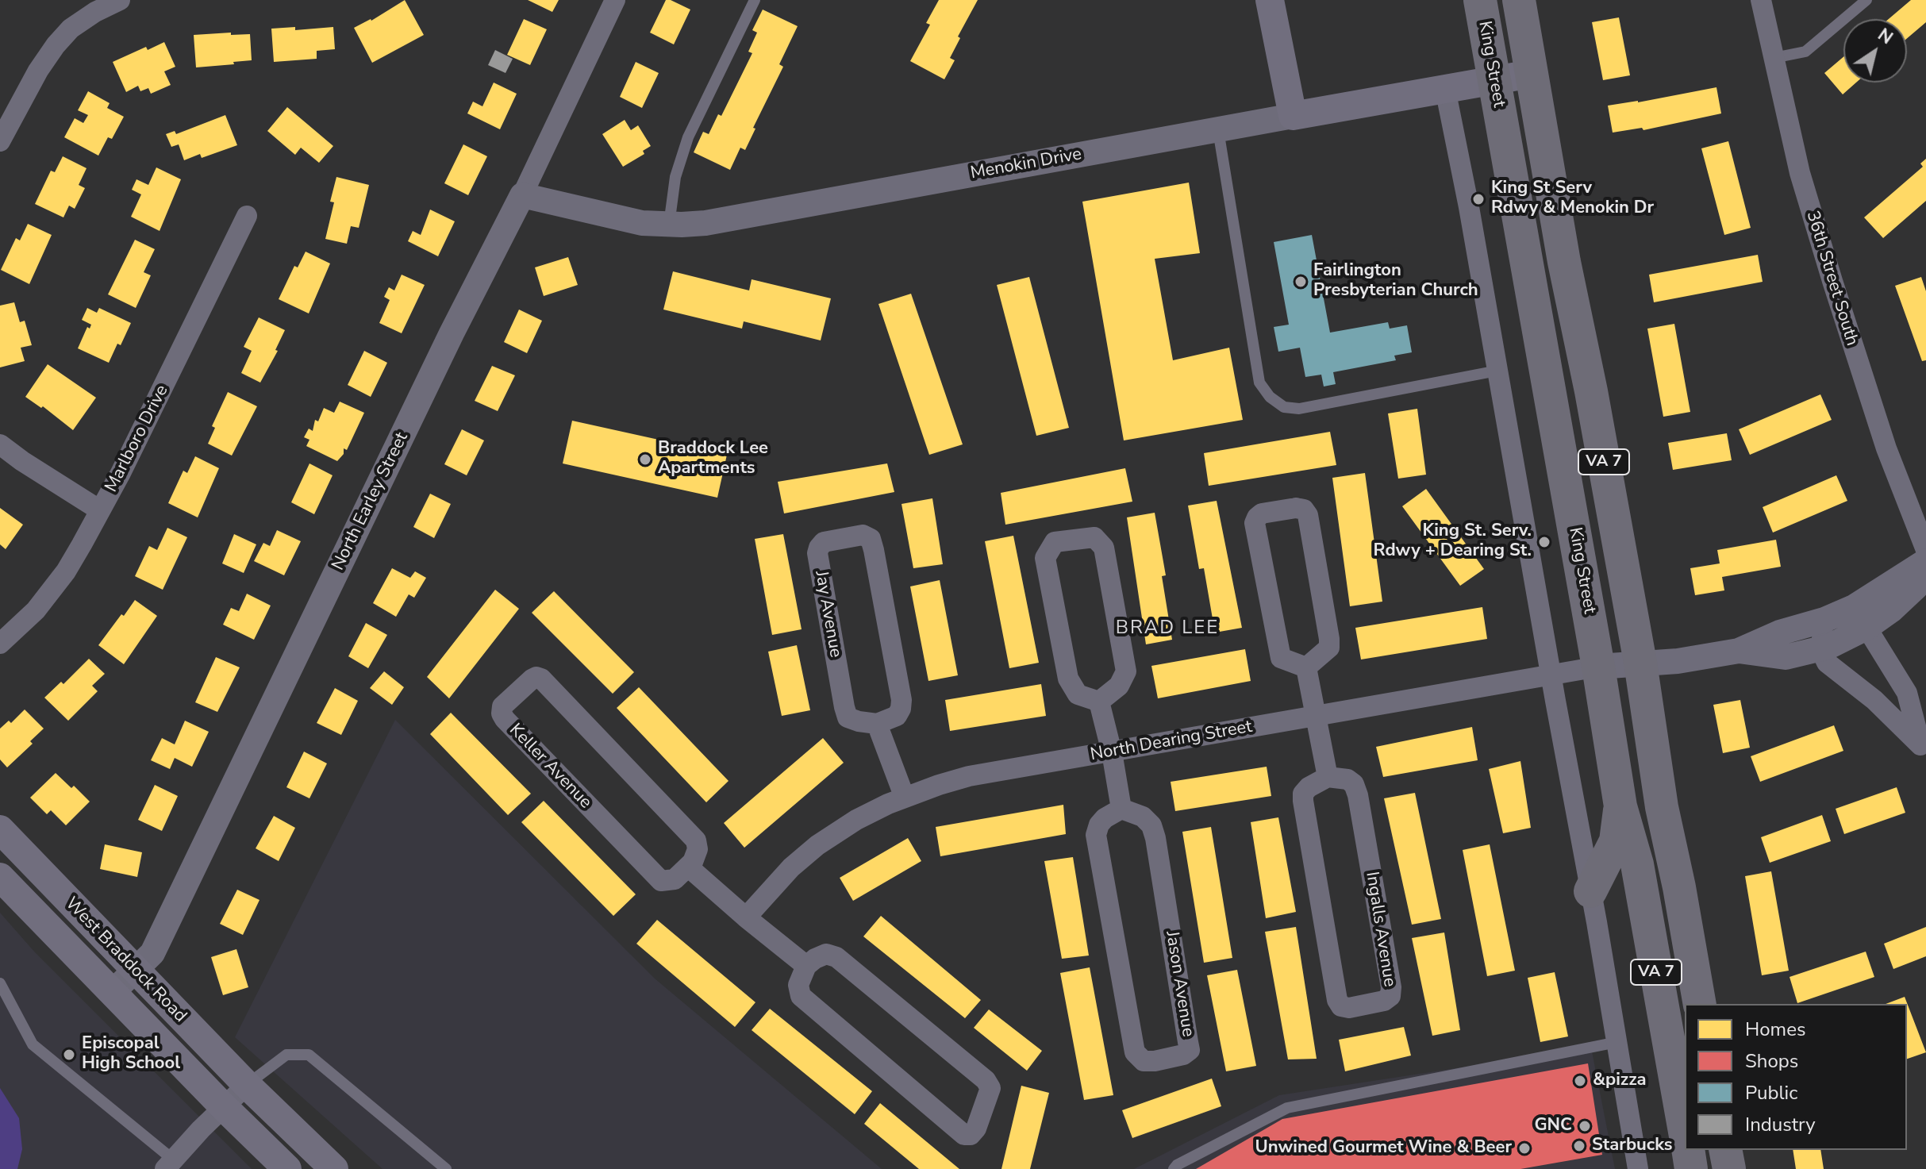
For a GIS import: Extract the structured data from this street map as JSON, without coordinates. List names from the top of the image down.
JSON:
{
  "streets": {
    "main road": [
      "King Street",
      "Menokin Drive",
      "VA 7",
      "West Braddock Road"
    ],
    "street": [
      "36th Street South",
      "Marlboro Drive",
      "North Earley Street",
      "Jay Avenue",
      "North Dearing Street",
      "Keller Avenue",
      "Ingalls Avenue",
      "Jason Avenue"
    ]
  },
  "crossings": [
    ["King Street", "Menokin Drive"],
    ["King Street", "North Dearing Street"],
    ["Menokin Drive", "VA 7"],
    ["Menokin Drive", "North Earley Street"],
    ["VA 7", "North Dearing Street"],
    ["North Earley Street", "West Braddock Road"]
  ],
  "districts": ["BRAD LEE"],
  "places": [
    "King St Serv Rdwy & Menokin Dr",
    "Fairlington Presbyterian Church",
    "Braddock Lee Apartments",
    "King St. Serv. Rdwy + Dearing St.",
    "Episcopal High School",
    "&pizza",
    "GNC",
    "Starbucks",
    "Unwined Gourmet Wine & Beer"
  ],
  "legend": [
    "Homes",
    "Shops",
    "Public",
    "Industry"
  ],
  "north": "top right"
}
